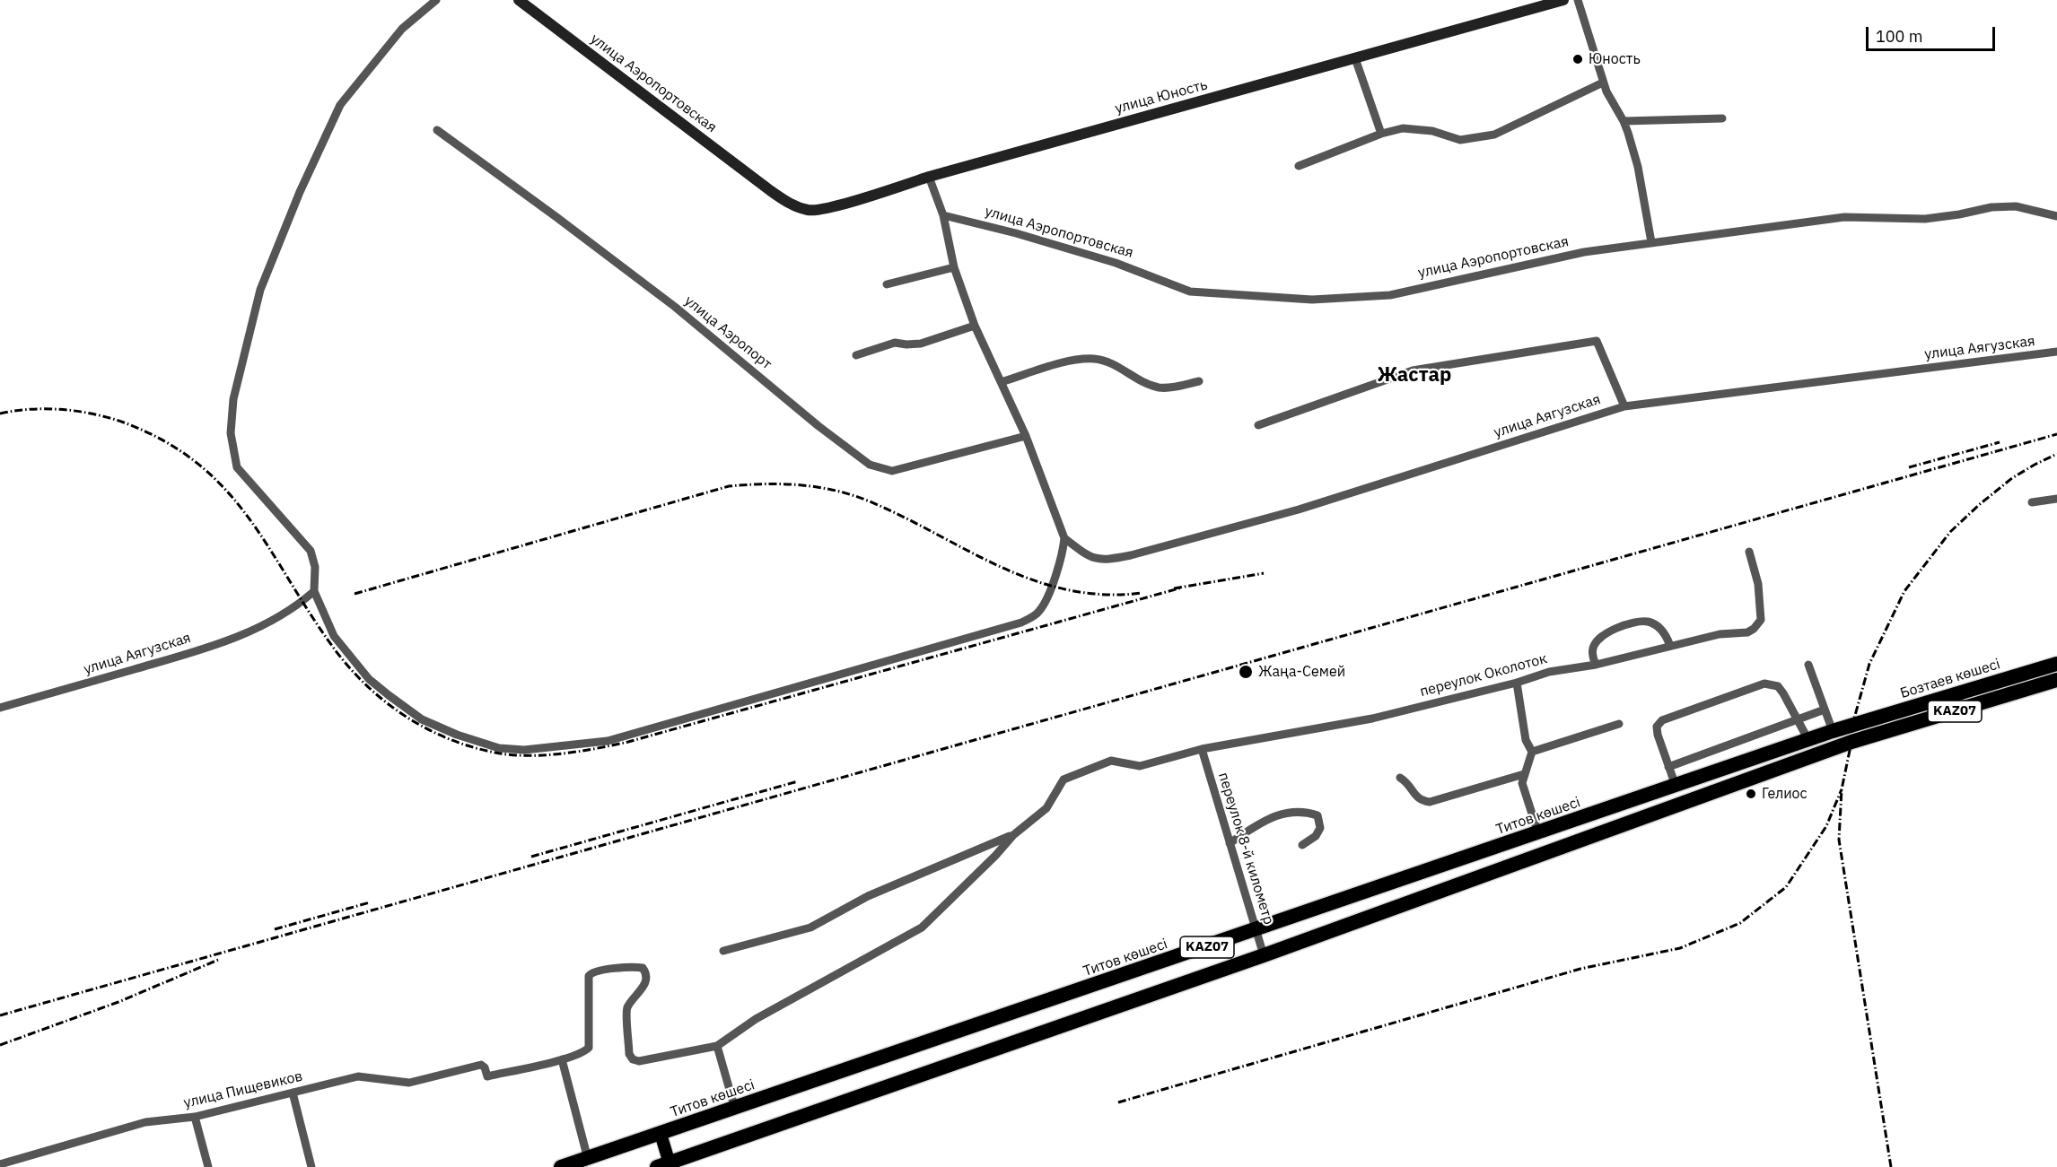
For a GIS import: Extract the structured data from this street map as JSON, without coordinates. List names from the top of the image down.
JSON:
{
  "streets": {
    "highway": ["Бозтаев көшесі", "KAZ07", "Титов көшесі"],
    "street": [
      "улица Аэропортовская",
      "улица Юность",
      "улица Аэропорт",
      "улица Аягузская",
      "переулок Околоток",
      "переулок 8-й километр",
      "улица Пищевиков"
    ]
  },
  "crossings": [
    ["улица Аэропортовская", "улица Юность"],
    ["переулок Околоток", "переулок 8-й километр"],
    ["Бозтаев көшесі", "Титов көшесі"],
    ["KAZ07", "переулок 8-й километр"],
    ["Титов көшесі", "переулок 8-й километр"]
  ],
  "districts": ["Жастар"],
  "places": ["Юность", "Жаңа-Семей", "Гелиос"],
  "scale_bar": "100 m"
}
